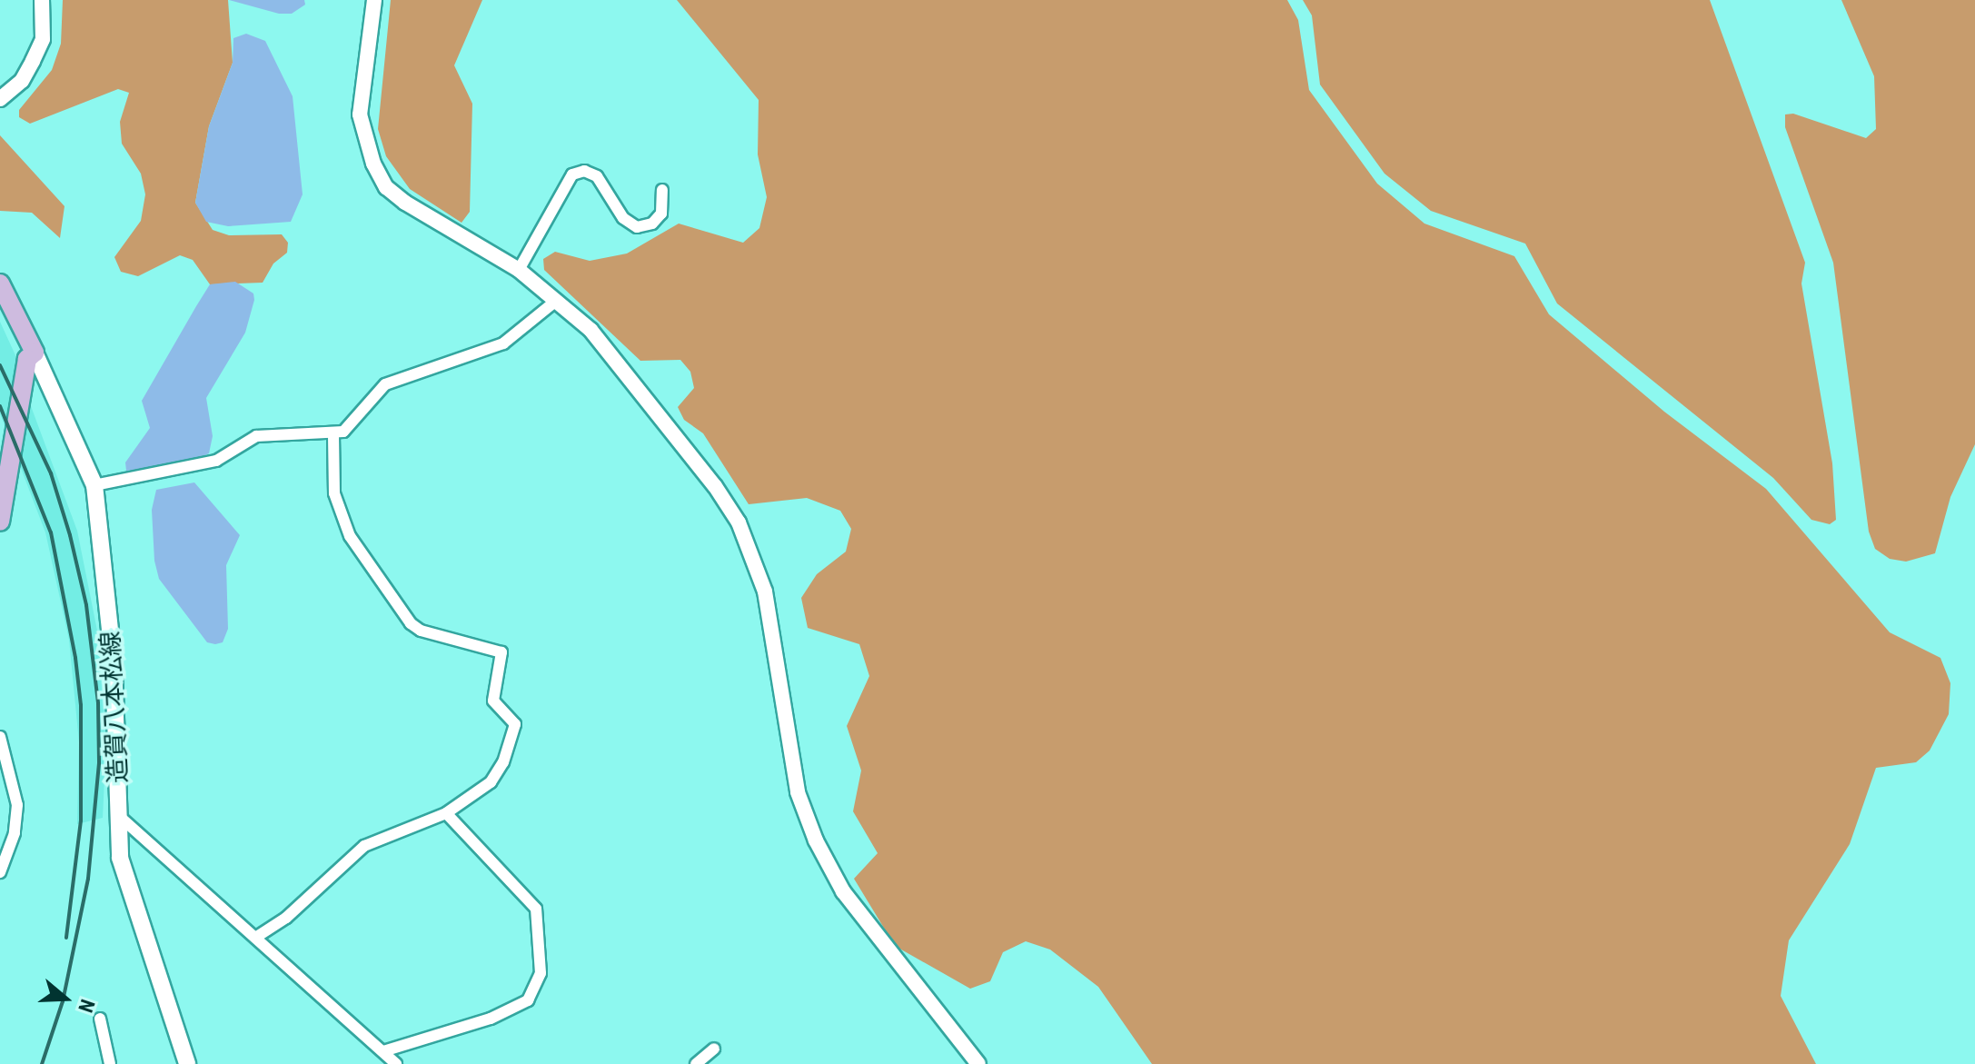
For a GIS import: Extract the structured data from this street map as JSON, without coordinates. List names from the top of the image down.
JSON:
{
  "streets": {
    "main road": ["造賀八本松線"]
  },
  "north": "right"
}
